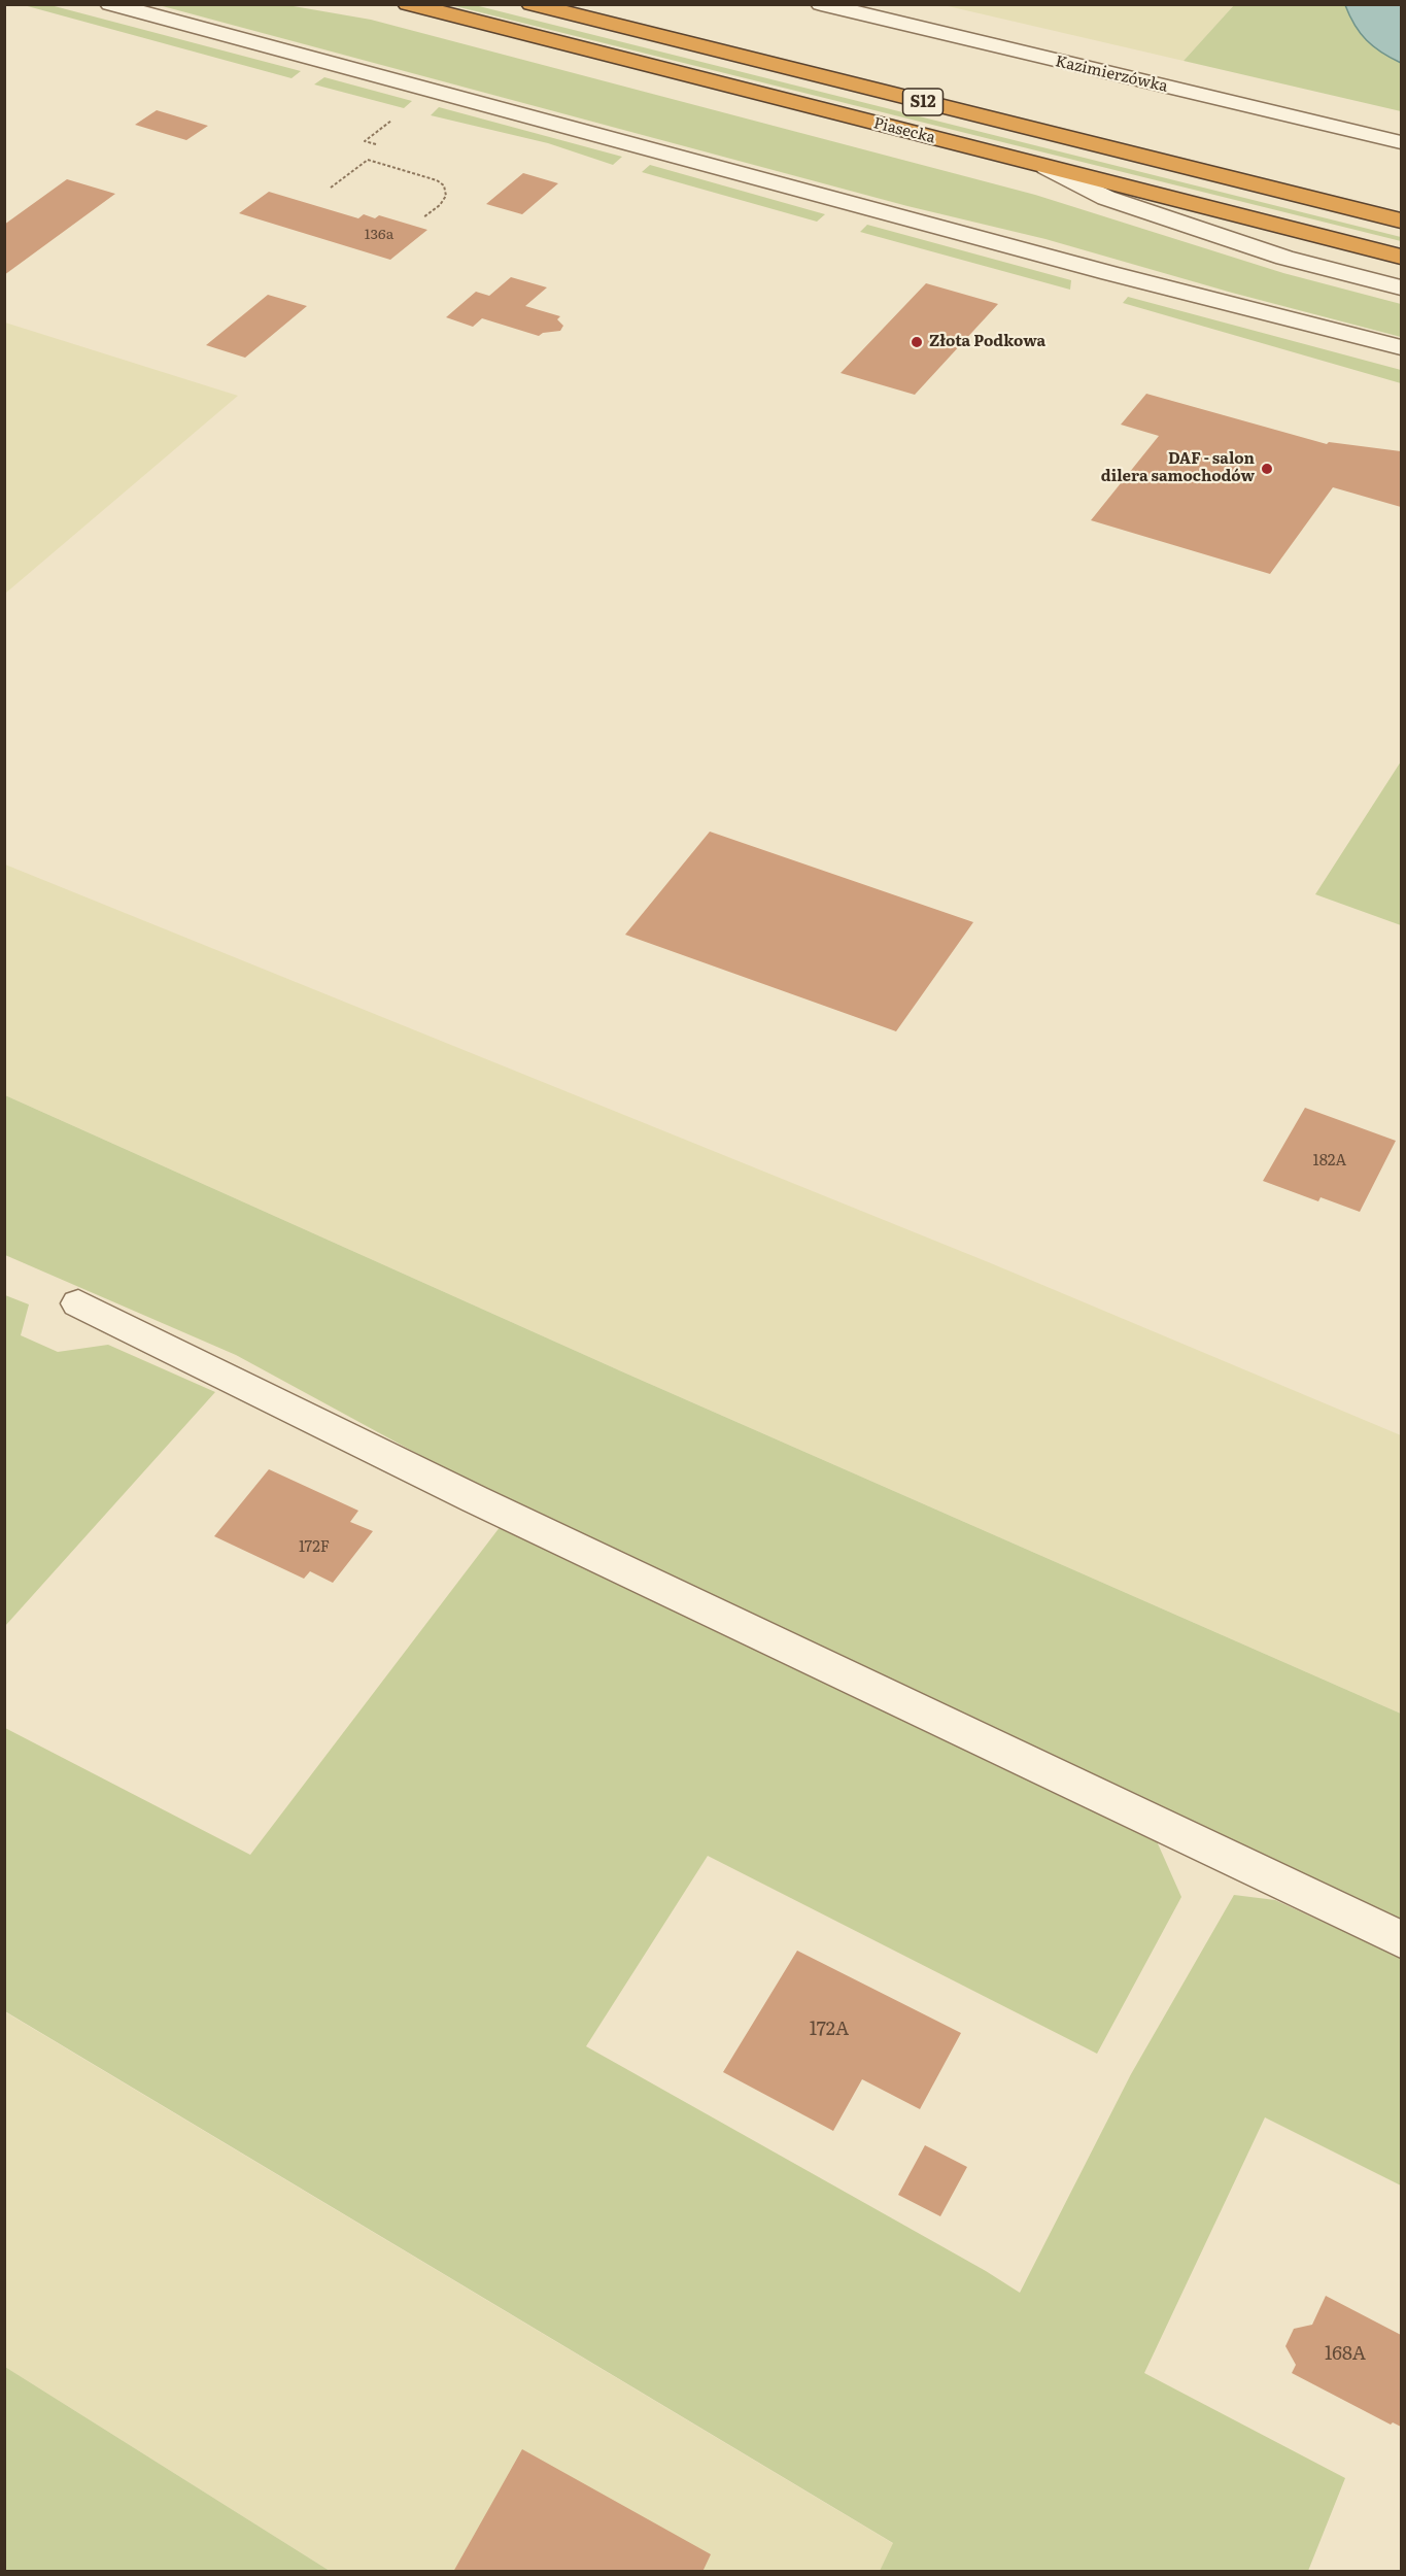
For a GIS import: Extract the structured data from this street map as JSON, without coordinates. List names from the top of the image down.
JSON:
{
  "streets": {
    "highway": ["S12", "Piasecka"],
    "street": ["Kazimierzówka"]
  },
  "places": ["Złota Podkowa", "DAF - salon dilera samochodów"],
  "house_numbers": [
    "136a",
    "182A",
    "172F",
    "172A",
    "168A"
  ]
}
